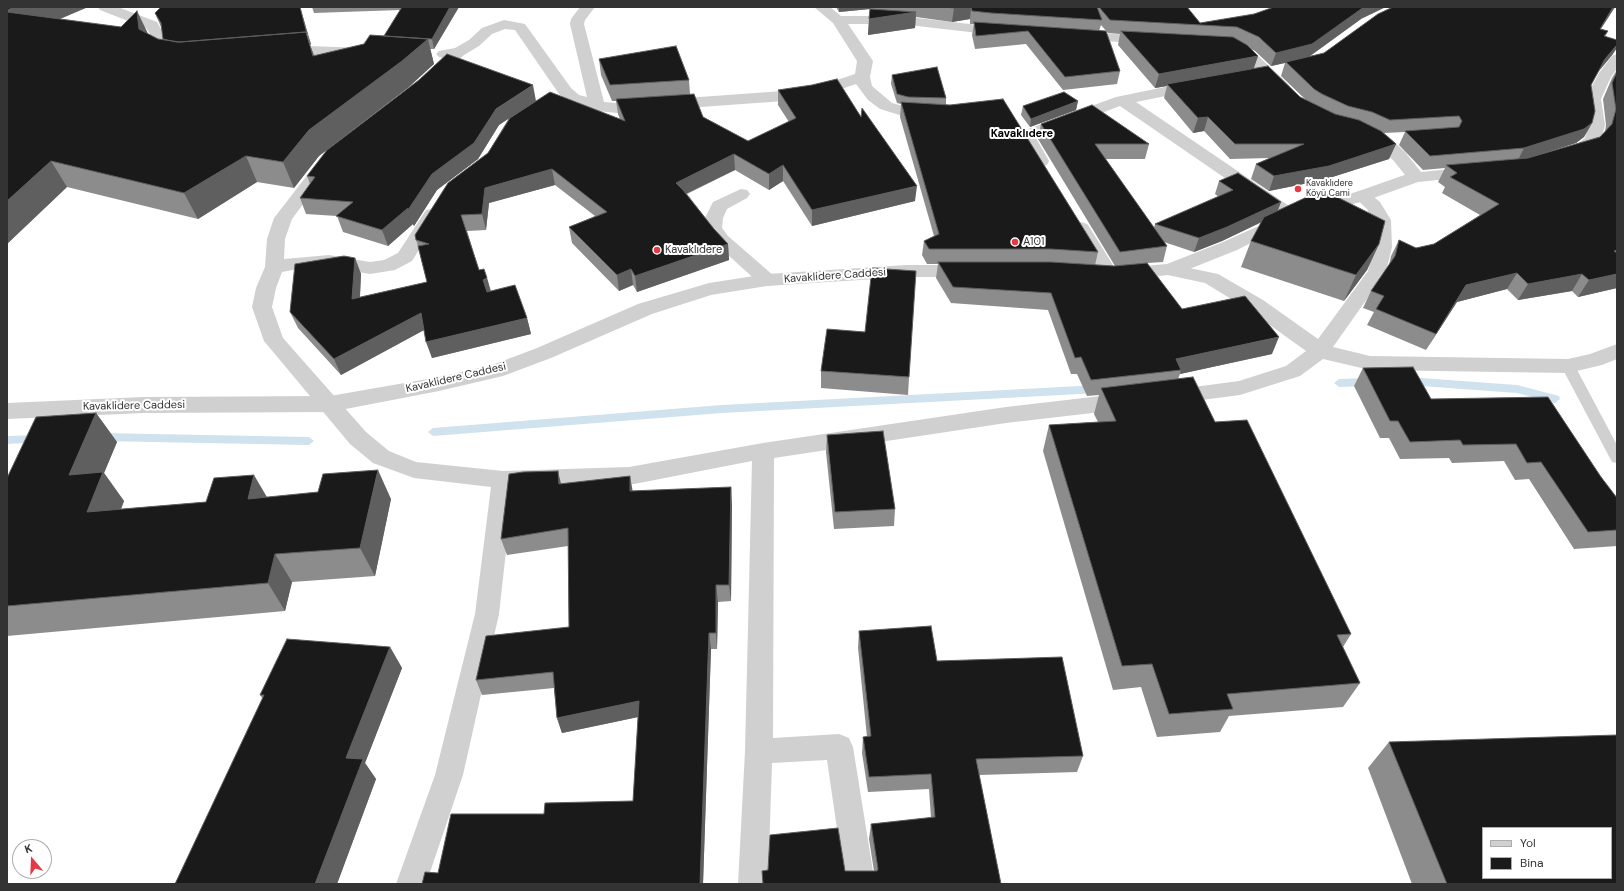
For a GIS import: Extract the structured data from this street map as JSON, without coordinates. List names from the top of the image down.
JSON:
{
  "streets": {
    "street": ["Kavaklidere Caddesi"]
  },
  "districts": ["Kavaklıdere"],
  "places": ["Kavaklıdere Köyü Cami", "A101", "Kavaklıdere"],
  "legend": ["Yol", "Bina"],
  "north": "top"
}
